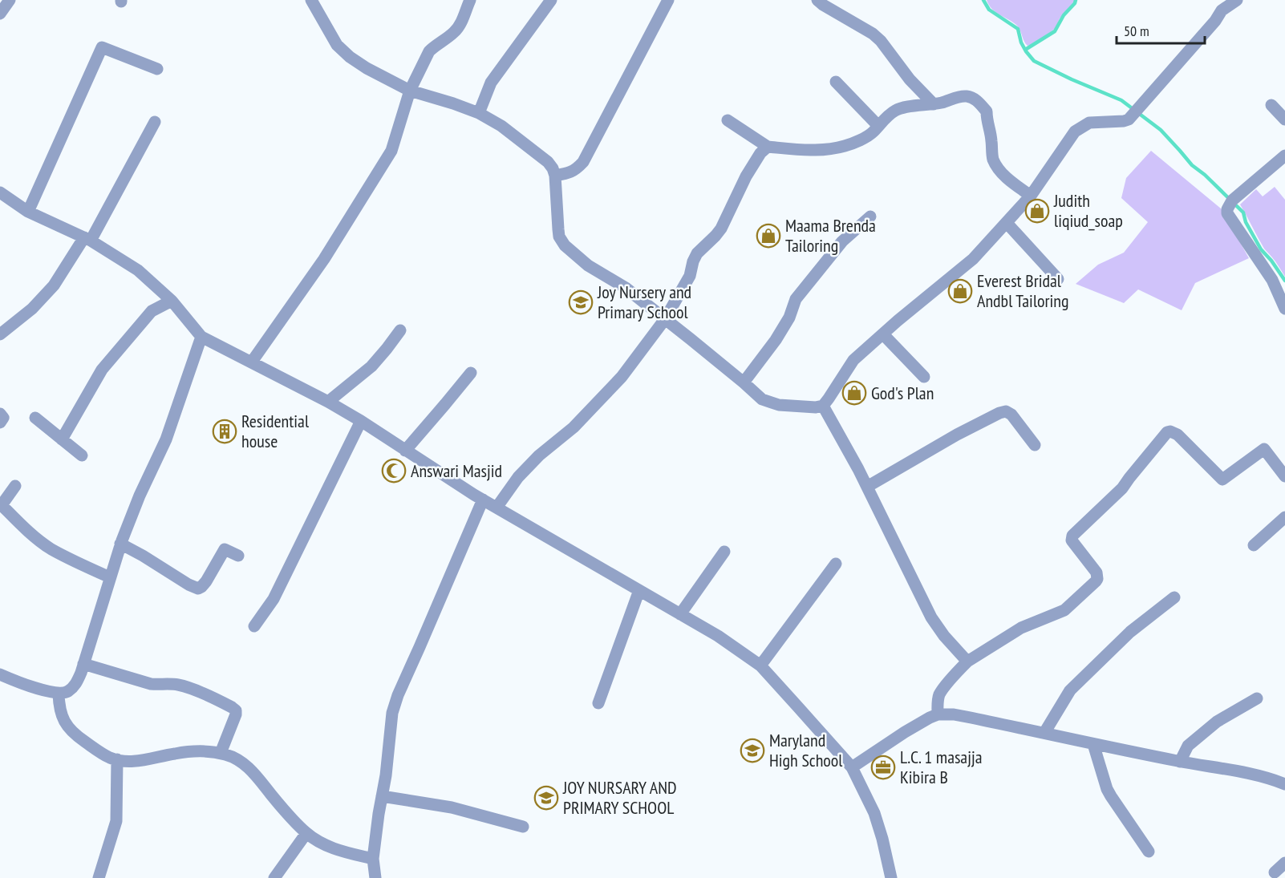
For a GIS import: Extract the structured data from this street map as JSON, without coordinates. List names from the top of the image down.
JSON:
{
  "places": {
    "shop": [
      "Judith liqiud_soap",
      "Maama Brenda Tailoring",
      "Everest Bridal Andbl Tailoring",
      "God's Plan"
    ],
    "school or university": ["Joy Nursery and Primary School", "Maryland High School", "JOY NURSARY AND PRIMARY SCHOOL"],
    "building": ["Residential house"],
    "mosque": ["Answari Masjid"],
    "office": ["L.C. 1 masajja Kibira B"]
  },
  "scale_bar": "50 m"
}
